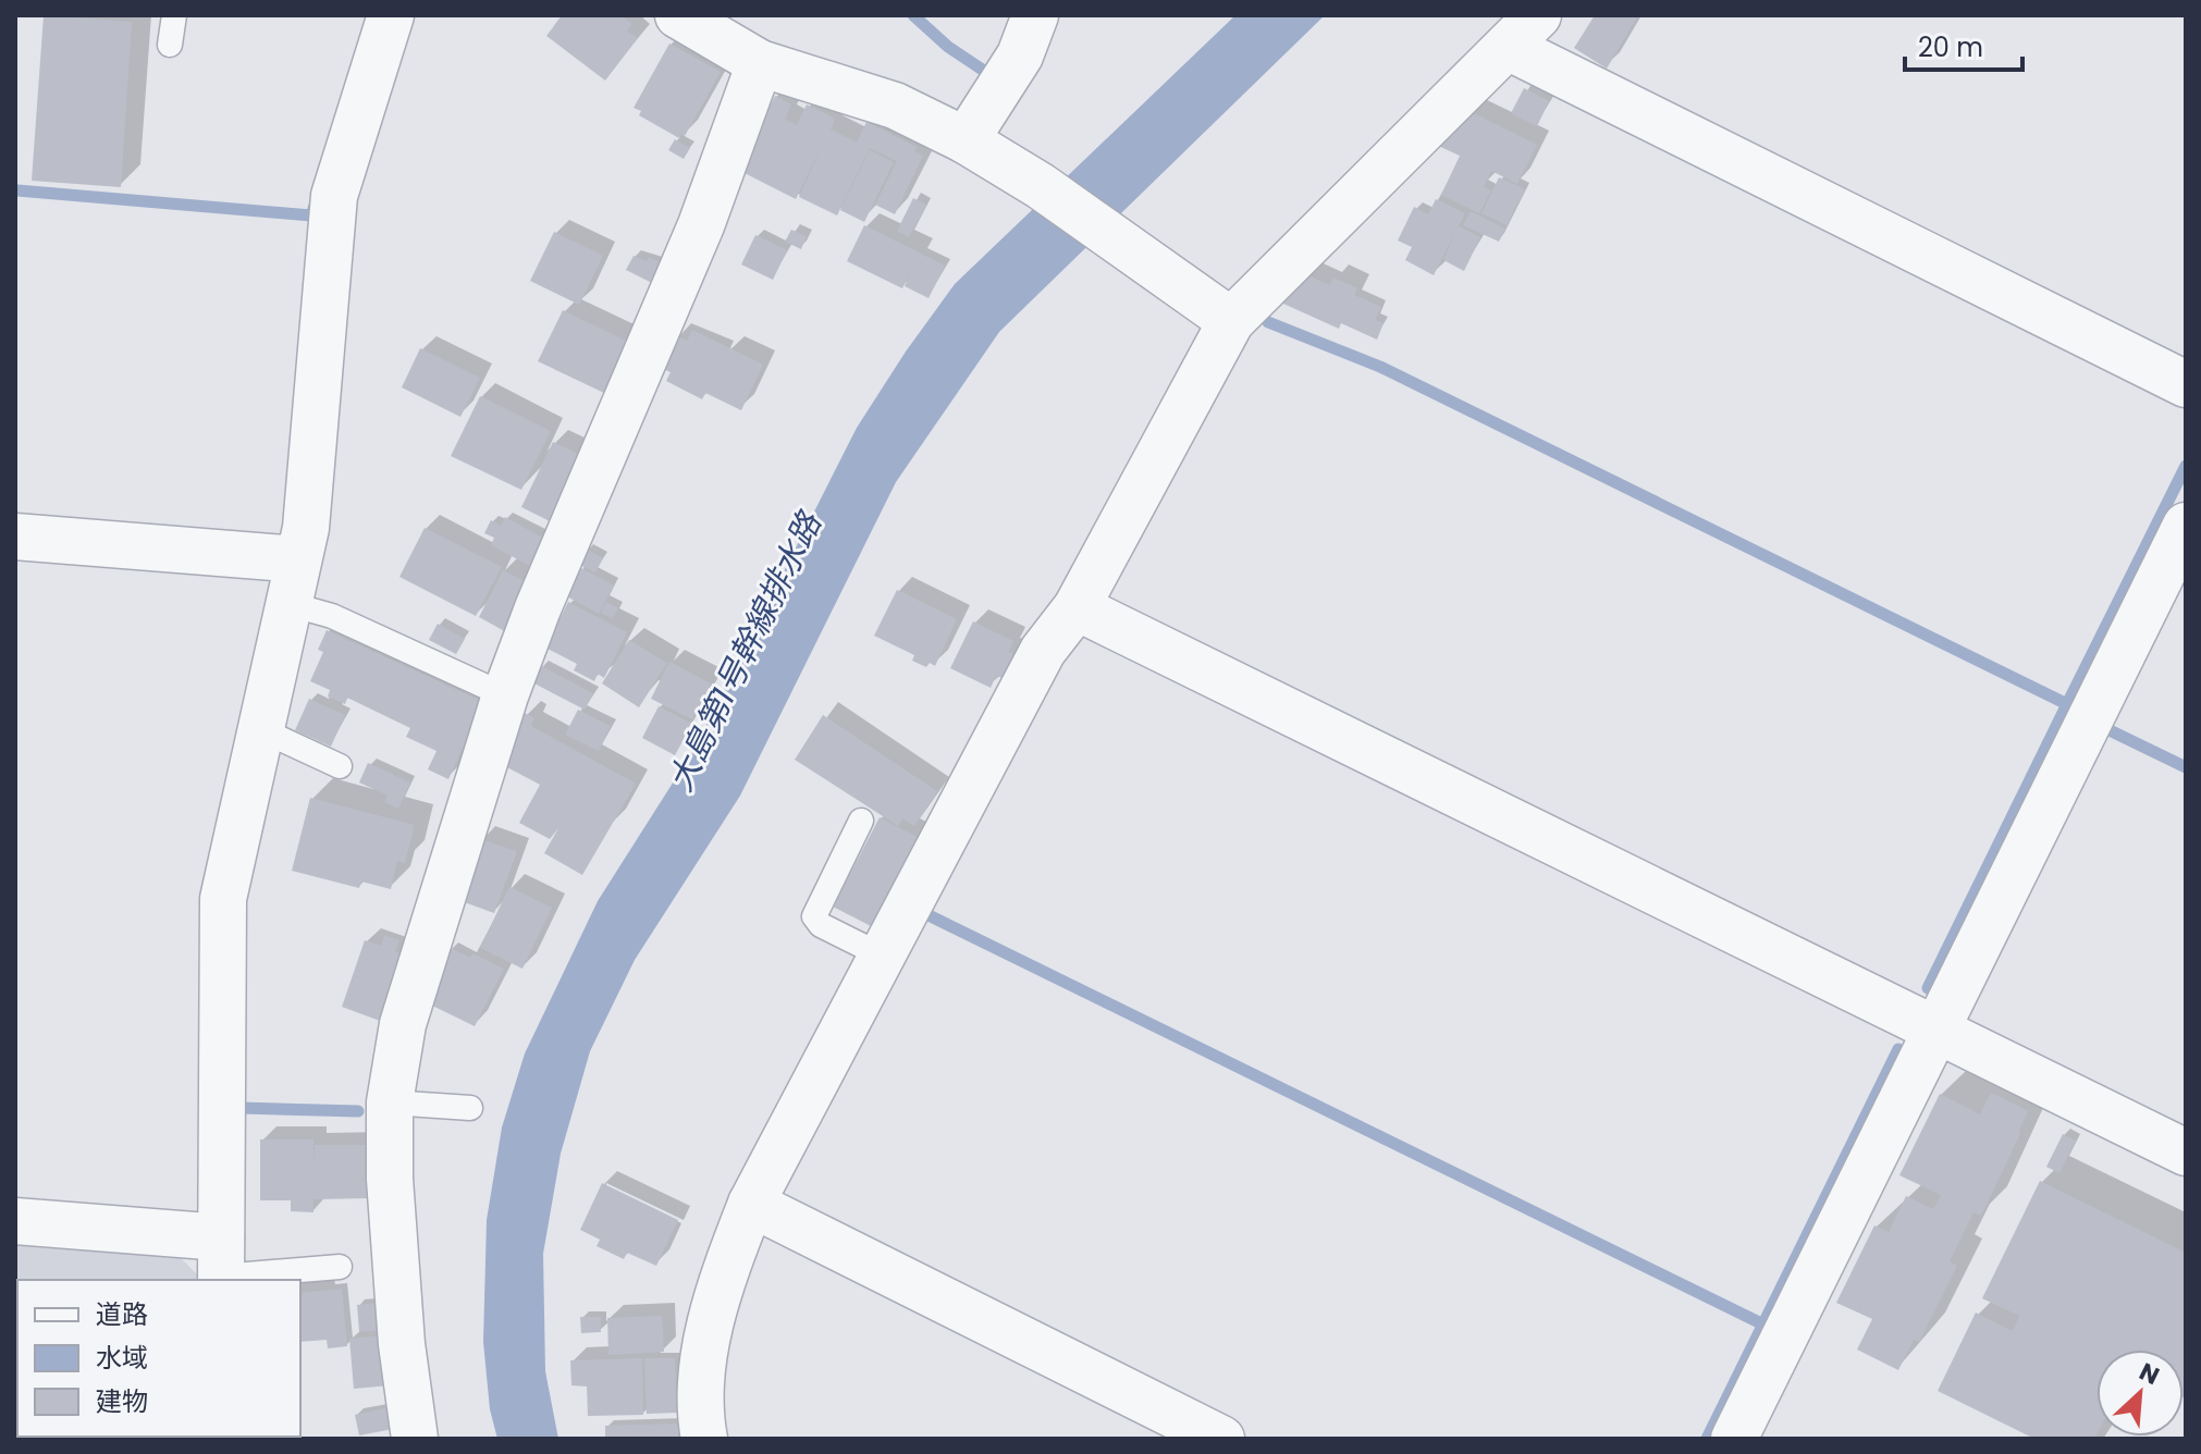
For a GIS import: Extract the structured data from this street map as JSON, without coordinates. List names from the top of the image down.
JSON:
{
  "water": ["大島第1号幹線排水路"],
  "legend": ["道路", "水域", "建物"],
  "scale_bar": "20 m",
  "north": "top right"
}
